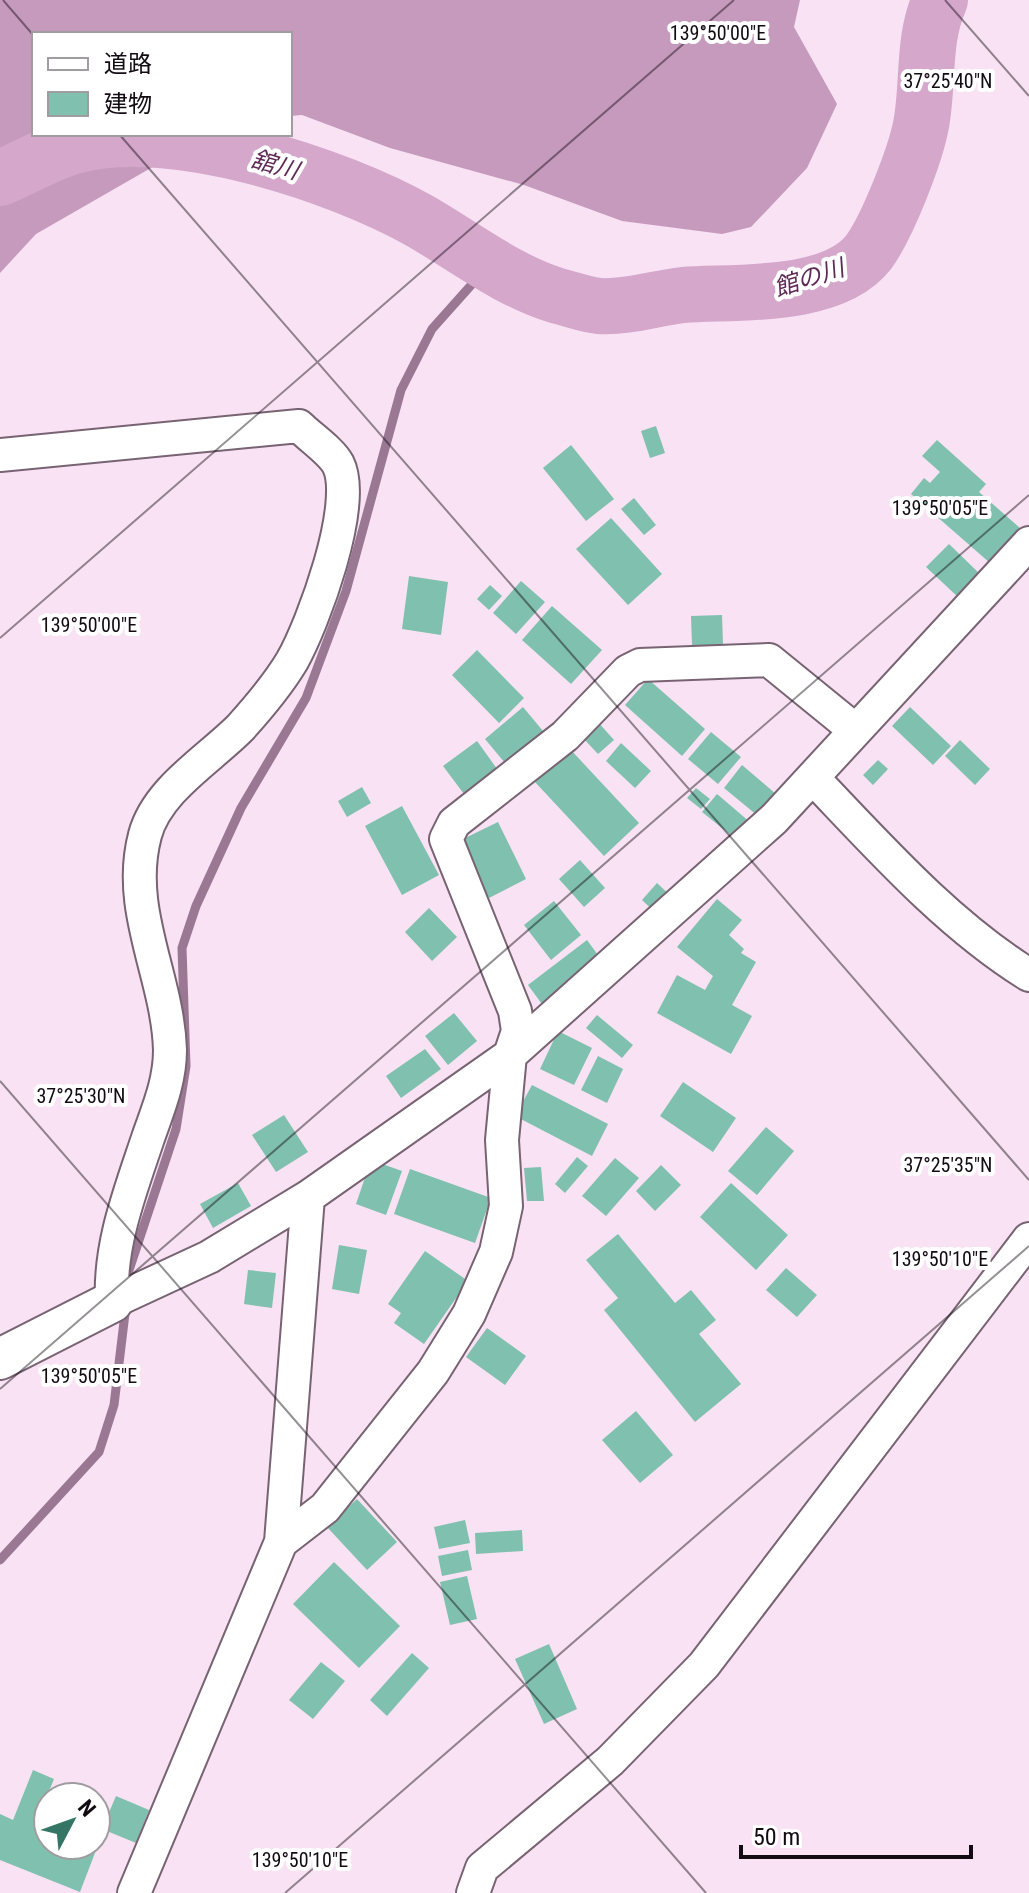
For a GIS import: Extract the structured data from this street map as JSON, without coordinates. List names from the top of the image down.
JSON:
{
  "water": ["舘川", "館の川"],
  "legend": ["道路", "建物"],
  "scale_bar": "50 m",
  "north": "top right",
  "coordinates": [
    "139°50'00\"E",
    "37°25'40\"N",
    "139°50'05\"E",
    "37°25'30\"N",
    "37°25'35\"N",
    "139°50'10\"E"
  ]
}
